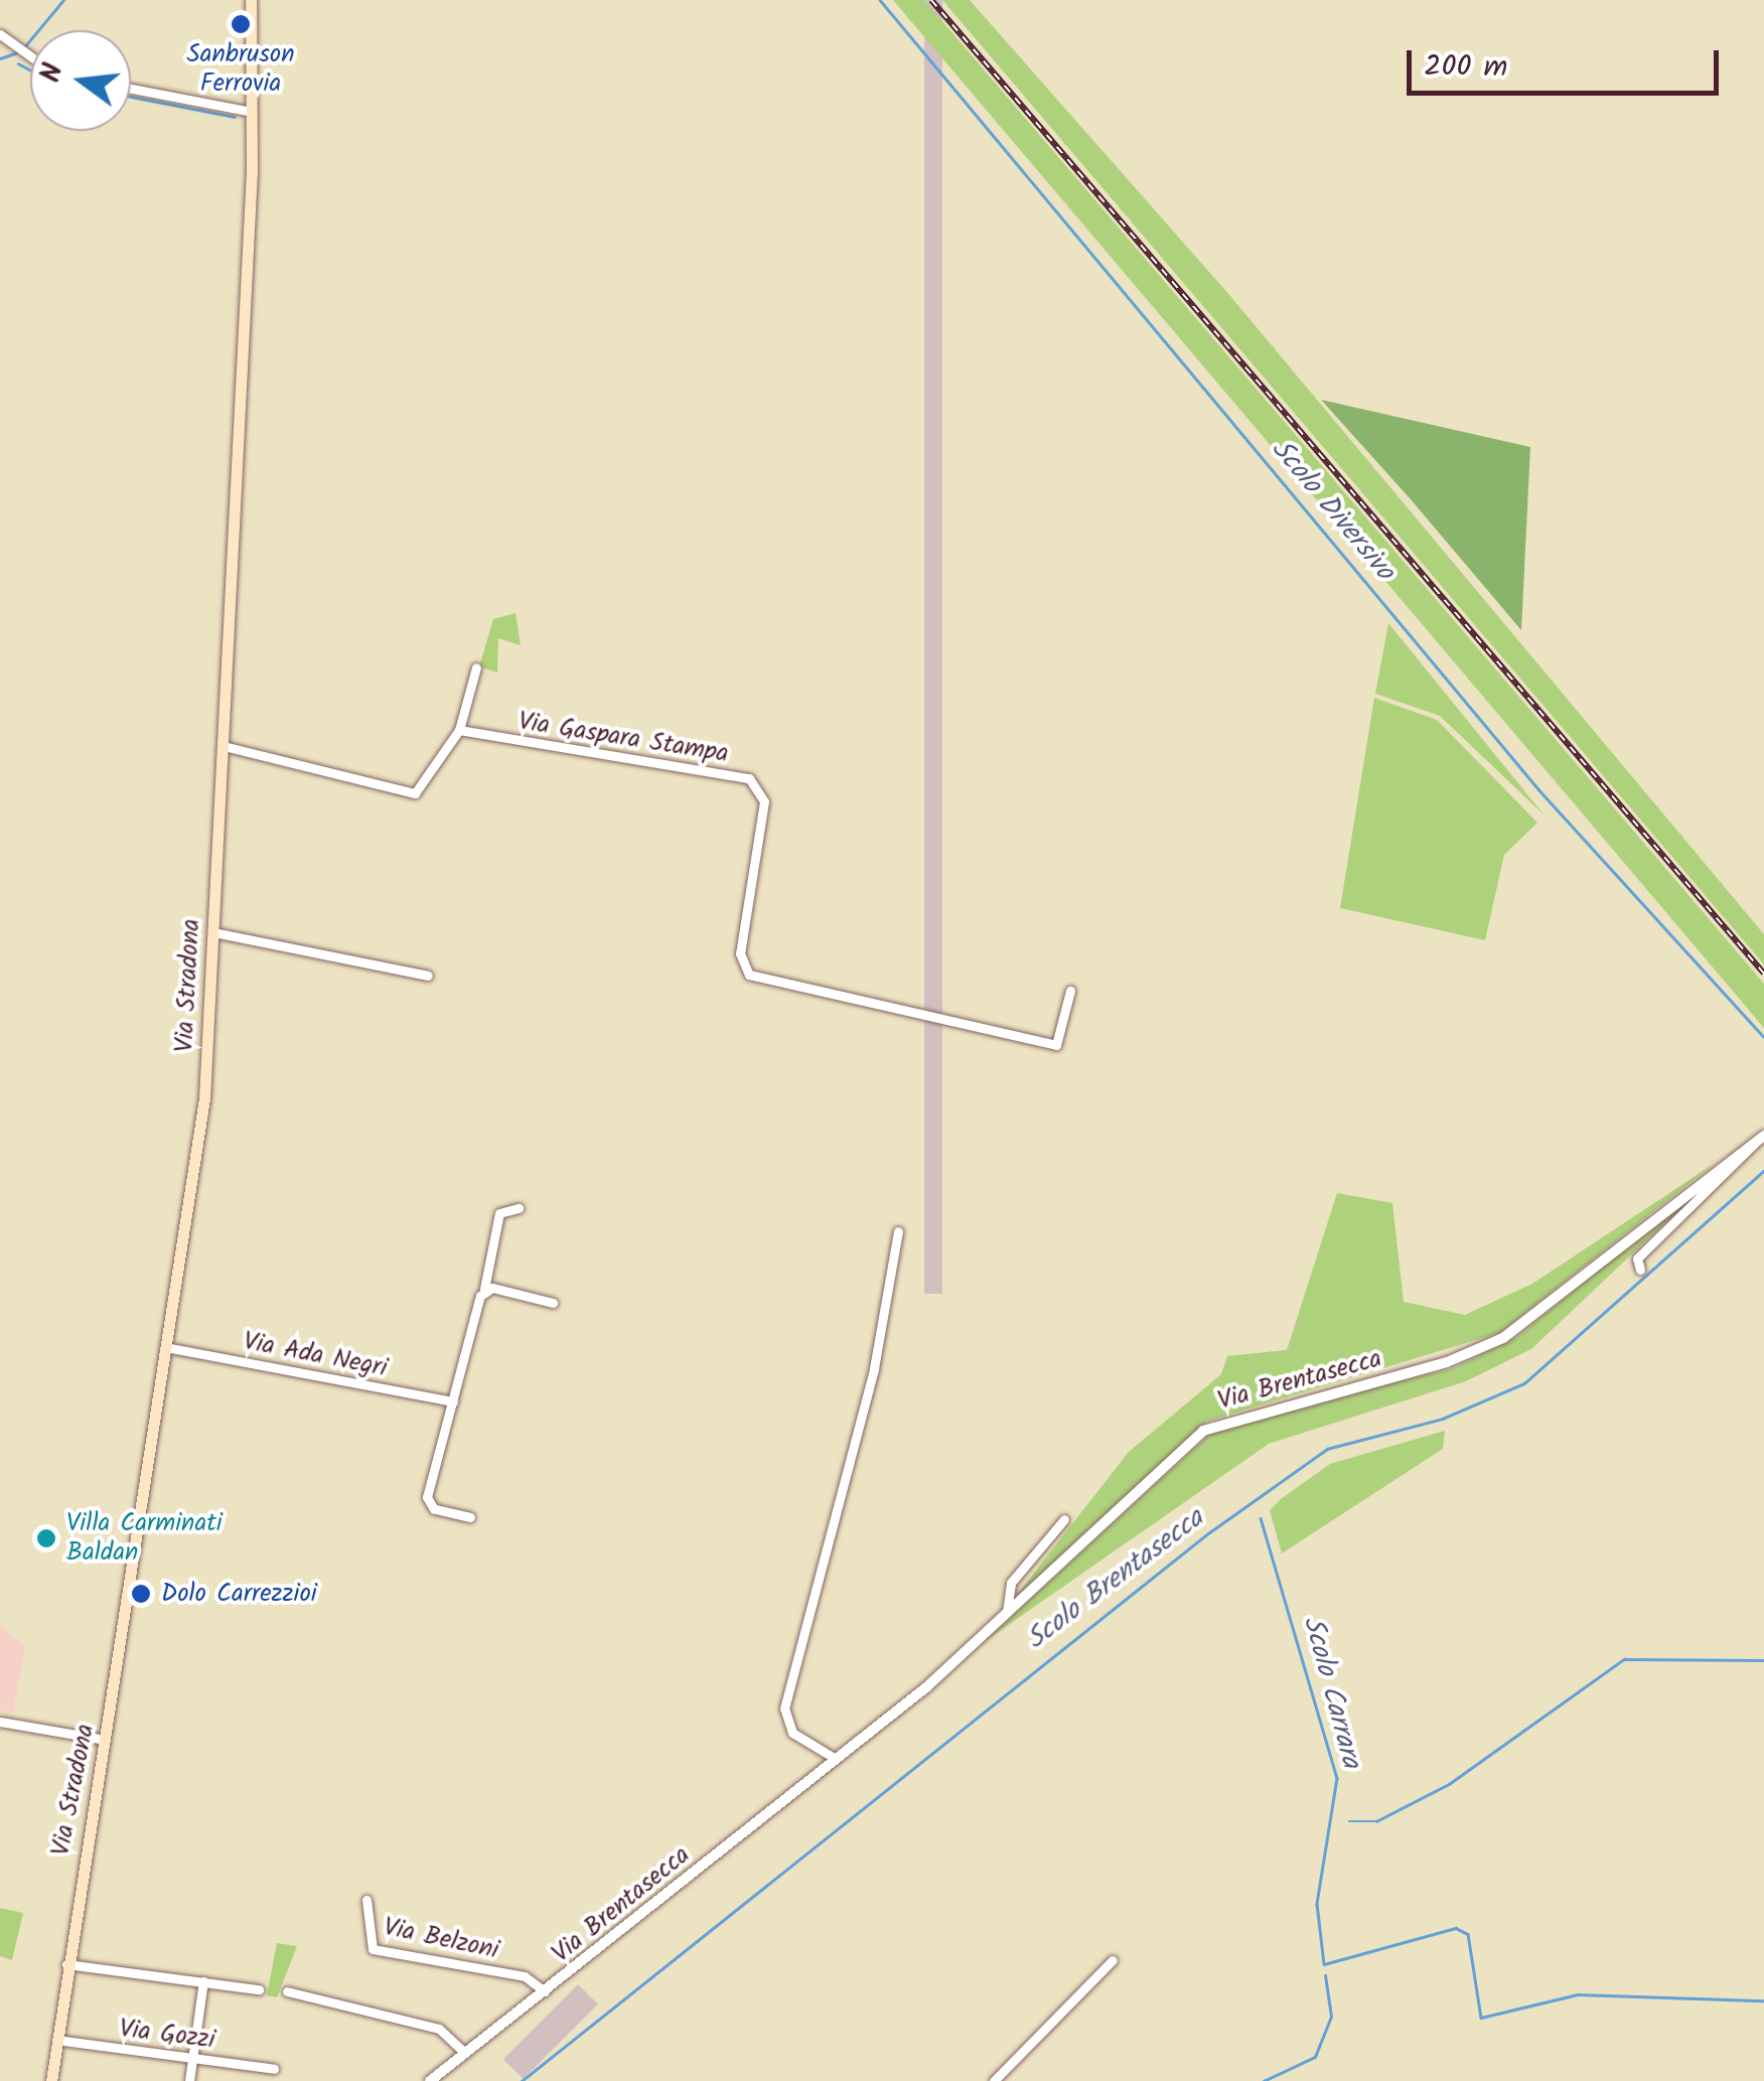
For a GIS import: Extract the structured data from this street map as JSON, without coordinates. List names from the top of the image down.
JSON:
{
  "streets": {
    "main road": ["Via Stradona"],
    "street": [
      "Via Gaspara Stampa",
      "Via Ada Negri",
      "Via Brentasecca",
      "Via Belzoni",
      "Via Gozzi"
    ]
  },
  "crossings": [
    ["Via Stradona", "Via Ada Negri"],
    ["Via Stradona", "Via Gozzi"],
    ["Via Brentasecca", "Via Belzoni"]
  ],
  "water": ["Scolo Diversivo", "Scolo Brentasecca", "Scolo Carrara"],
  "places": ["Sanbruson Ferrovia", "Villa Carminati Baldan", "Dolo Carrezzioi"],
  "scale_bar": "200 m",
  "north": "left"
}
